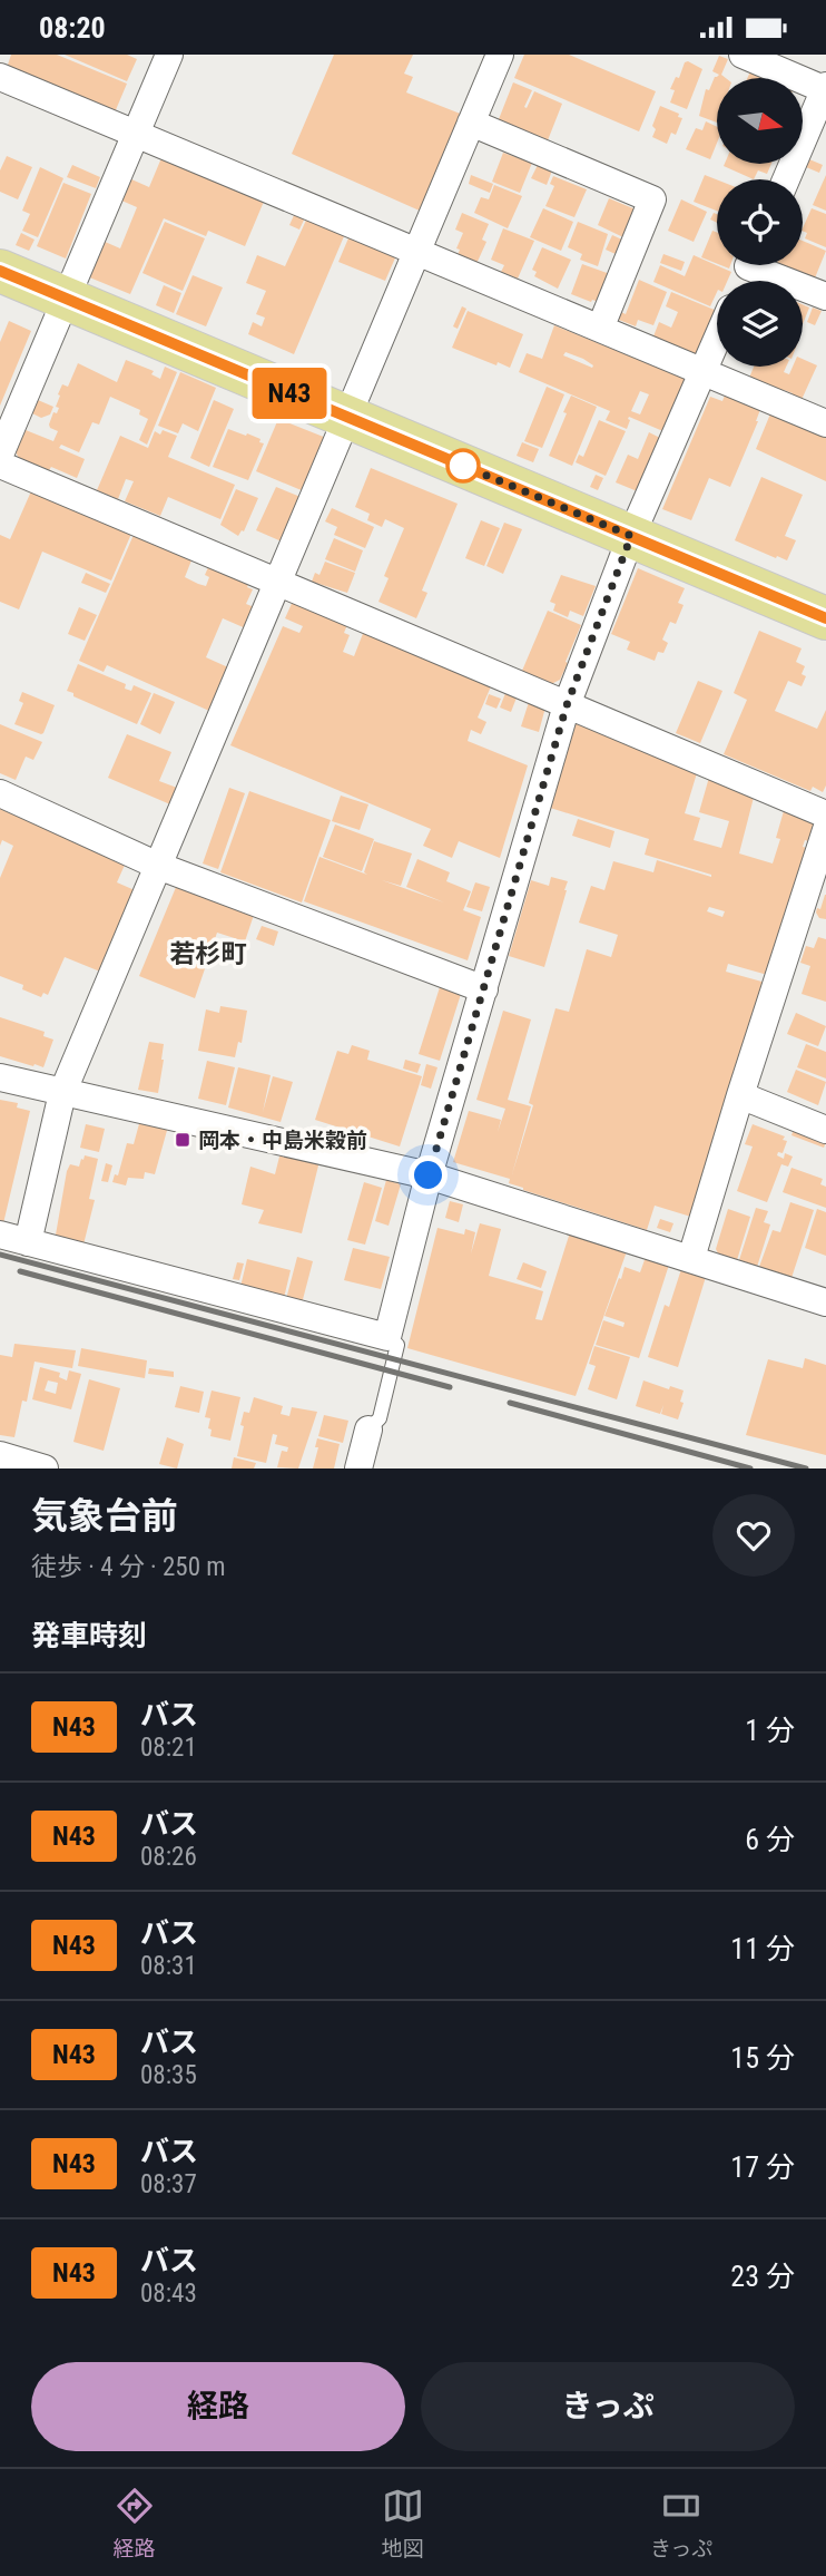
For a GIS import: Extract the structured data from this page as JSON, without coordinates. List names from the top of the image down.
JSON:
{
  "districts": ["若杉町"],
  "places": {
    "transit": ["岡本・中島米穀前"]
  },
  "lines": ["bus line N43"],
  "north": "right",
  "page": {
    "status": "08:20",
    "on_map": "N43",
    "heading": [
      ["気象台前", "徒歩 · 4 分 · 250 m"],
      "発車時刻"
    ],
    "list": [
      {
        "mark": "N43",
        "name": "バス",
        "note": "08:21",
        "value": "1 分"
      },
      {
        "mark": "N43",
        "name": "バス",
        "note": "08:26",
        "value": "6 分"
      },
      {
        "mark": "N43",
        "name": "バス",
        "note": "08:31",
        "value": "11 分"
      },
      {
        "mark": "N43",
        "name": "バス",
        "note": "08:35",
        "value": "15 分"
      },
      {
        "mark": "N43",
        "name": "バス",
        "note": "08:37",
        "value": "17 分"
      },
      {
        "mark": "N43",
        "name": "バス",
        "note": "08:43",
        "value": "23 分"
      }
    ],
    "buttons": ["経路", "きっぷ"],
    "tabs": ["経路", "地図", "きっぷ"]
  }
}
